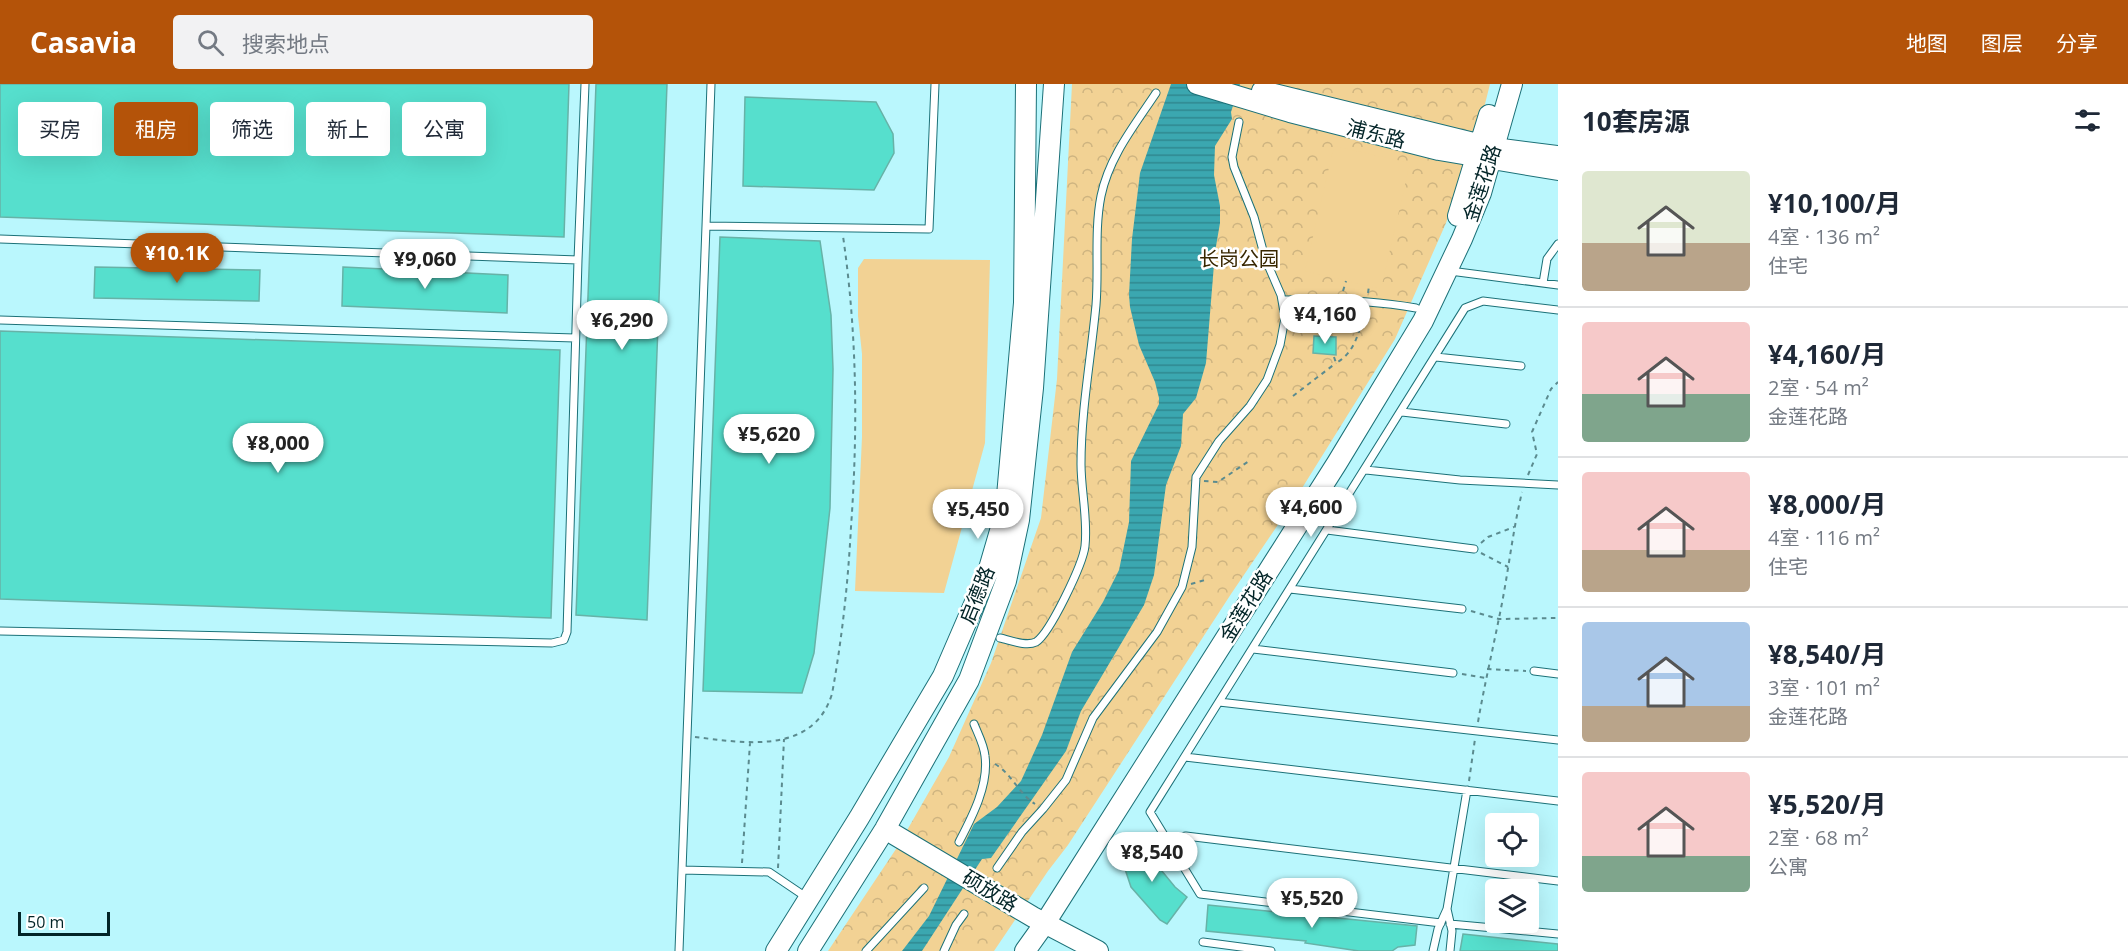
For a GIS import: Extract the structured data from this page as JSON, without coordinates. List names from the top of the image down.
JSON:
{
  "streets": {
    "street": [
      "浦东路",
      "金莲花路",
      "启德路",
      "硕放路"
    ]
  },
  "crossings": [
    ["浦东路", "金莲花路"],
    ["金莲花路", "硕放路"],
    ["启德路", "硕放路"]
  ],
  "parks": ["长岗公园"],
  "scale_bar": "50 m",
  "page": {
    "header": "Casavia",
    "search": "搜索地点",
    "nav": ["地图", "图层", "分享"],
    "heading": "10套房源",
    "chip": [
      "买房",
      "租房",
      "筛选",
      "新上",
      "公寓"
    ],
    "list": [
      {
        "name": "¥10,100/月",
        "note": "4室 · 136 m² · 住宅"
      },
      {
        "name": "¥4,160/月",
        "note": "2室 · 54 m² · 金莲花路"
      },
      {
        "name": "¥8,000/月",
        "note": "4室 · 116 m² · 住宅"
      },
      {
        "name": "¥8,540/月",
        "note": "3室 · 101 m² · 金莲花路"
      },
      {
        "name": "¥5,520/月",
        "note": "2室 · 68 m² · 公寓"
      }
    ],
    "price": [
      "¥10.1K",
      "¥9,060",
      "¥4,160",
      "¥6,290",
      "¥5,620",
      "¥8,000",
      "¥4,600",
      "¥5,450",
      "¥8,540",
      "¥5,520"
    ],
    "scale": "50 m"
  }
}
